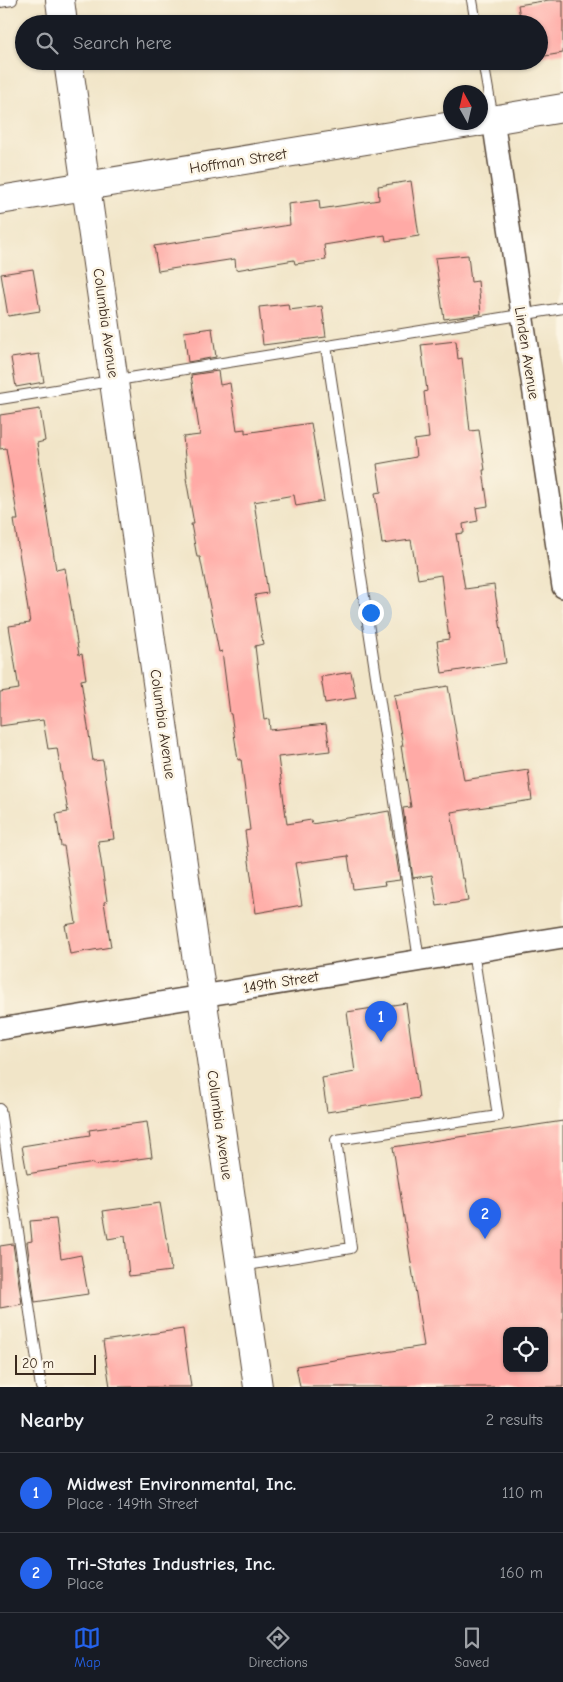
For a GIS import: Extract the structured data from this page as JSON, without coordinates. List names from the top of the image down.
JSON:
{
  "streets": {
    "street": [
      "Hoffman Street",
      "Columbia Avenue",
      "Linden Avenue",
      "149th Street"
    ]
  },
  "crossings": [
    ["Hoffman Street", "Columbia Avenue"],
    ["Columbia Avenue", "149th Street"]
  ],
  "scale_bar": "20 m",
  "north": "top",
  "page": {
    "search": "Search here",
    "pins": ["1", "2"],
    "scale": "20 m",
    "heading": ["Nearby", "2 results"],
    "list": [
      {
        "mark": "1",
        "name": "Midwest Environmental, Inc.",
        "note": "Place · 149th Street",
        "value": "110 m"
      },
      {
        "mark": "2",
        "name": "Tri-States Industries, Inc.",
        "note": "Place",
        "value": "160 m"
      }
    ],
    "nav": ["Map", "Directions", "Saved"]
  }
}
